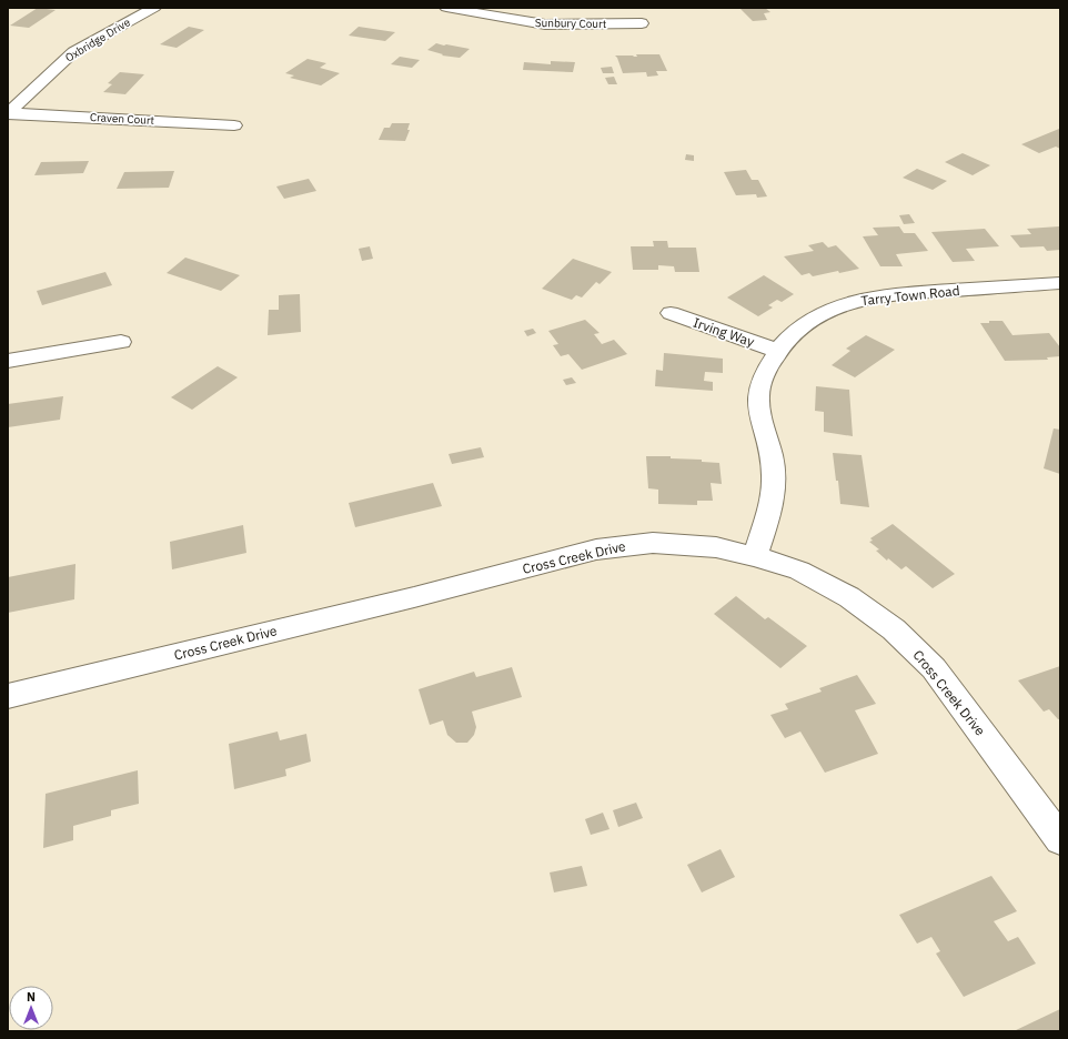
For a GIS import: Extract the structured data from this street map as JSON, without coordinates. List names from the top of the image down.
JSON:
{
  "streets": {
    "street": [
      "Sunbury Court",
      "Oxbridge Drive",
      "Craven Court",
      "Tarry Town Road",
      "Irving Way",
      "Cross Creek Drive"
    ]
  },
  "crossings": [
    ["Oxbridge Drive", "Craven Court"],
    ["Tarry Town Road", "Irving Way"],
    ["Tarry Town Road", "Cross Creek Drive"]
  ],
  "north": "top"
}
